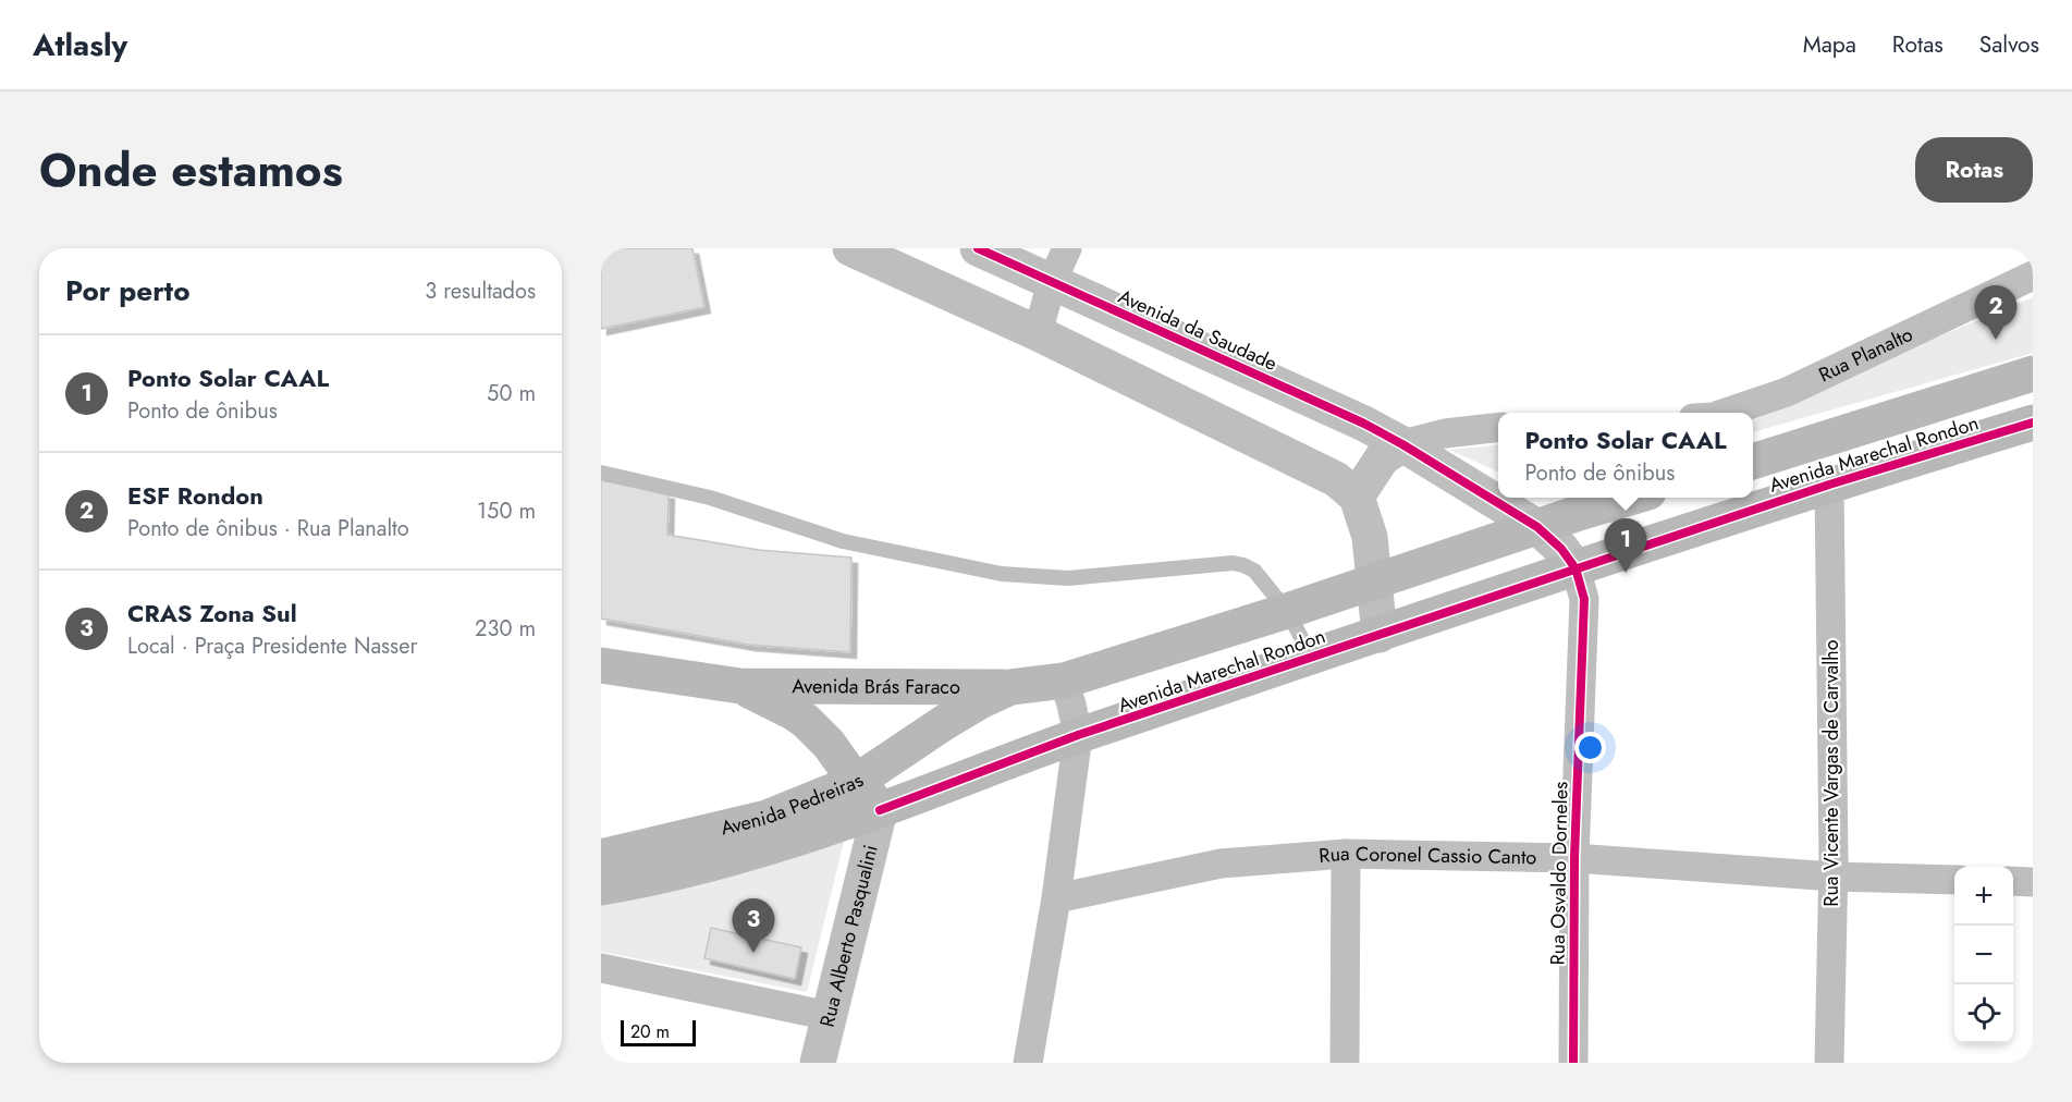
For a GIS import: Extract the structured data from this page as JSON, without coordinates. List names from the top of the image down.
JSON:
{
  "streets": {
    "main road": ["Avenida Marechal Rondon", "Avenida Brás Faraco", "Avenida Pedreiras"],
    "street": [
      "Avenida da Saudade",
      "Rua Planalto",
      "Rua Vicente Vargas de Carvalho",
      "Rua Coronel Cassio Canto",
      "Rua Osvaldo Dorneles",
      "Rua Alberto Pasqualini"
    ]
  },
  "crossings": [
    ["Avenida Marechal Rondon", "Avenida Brás Faraco"],
    ["Avenida Marechal Rondon", "Rua Vicente Vargas de Carvalho"],
    ["Avenida Marechal Rondon", "Avenida Pedreiras"],
    ["Avenida Marechal Rondon", "Rua Osvaldo Dorneles"],
    ["Avenida Marechal Rondon", "Rua Alberto Pasqualini"],
    ["Avenida Brás Faraco", "Avenida Pedreiras"],
    ["Rua Vicente Vargas de Carvalho", "Rua Coronel Cassio Canto"],
    ["Avenida Pedreiras", "Rua Alberto Pasqualini"],
    ["Rua Coronel Cassio Canto", "Rua Osvaldo Dorneles"]
  ],
  "scale_bar": "20 m",
  "page": {
    "header": "Atlasly",
    "nav": ["Mapa", "Rotas", "Salvos"],
    "title": "Onde estamos",
    "buttons": "Rotas",
    "heading": ["Por perto", "3 resultados"],
    "pins": ["2", "1", "3"],
    "list": [
      {
        "mark": "1",
        "name": "Ponto Solar CAAL",
        "note": "Ponto de ônibus",
        "value": "50 m"
      },
      {
        "mark": "2",
        "name": "ESF Rondon",
        "note": "Ponto de ônibus · Rua Planalto",
        "value": "150 m"
      },
      {
        "mark": "3",
        "name": "CRAS Zona Sul",
        "note": "Local · Praça Presidente Nasser",
        "value": "230 m"
      }
    ],
    "popup": ["Ponto Solar CAAL", "Ponto de ônibus"],
    "map_buttons": ["+", "−"],
    "scale": "20 m"
  }
}
